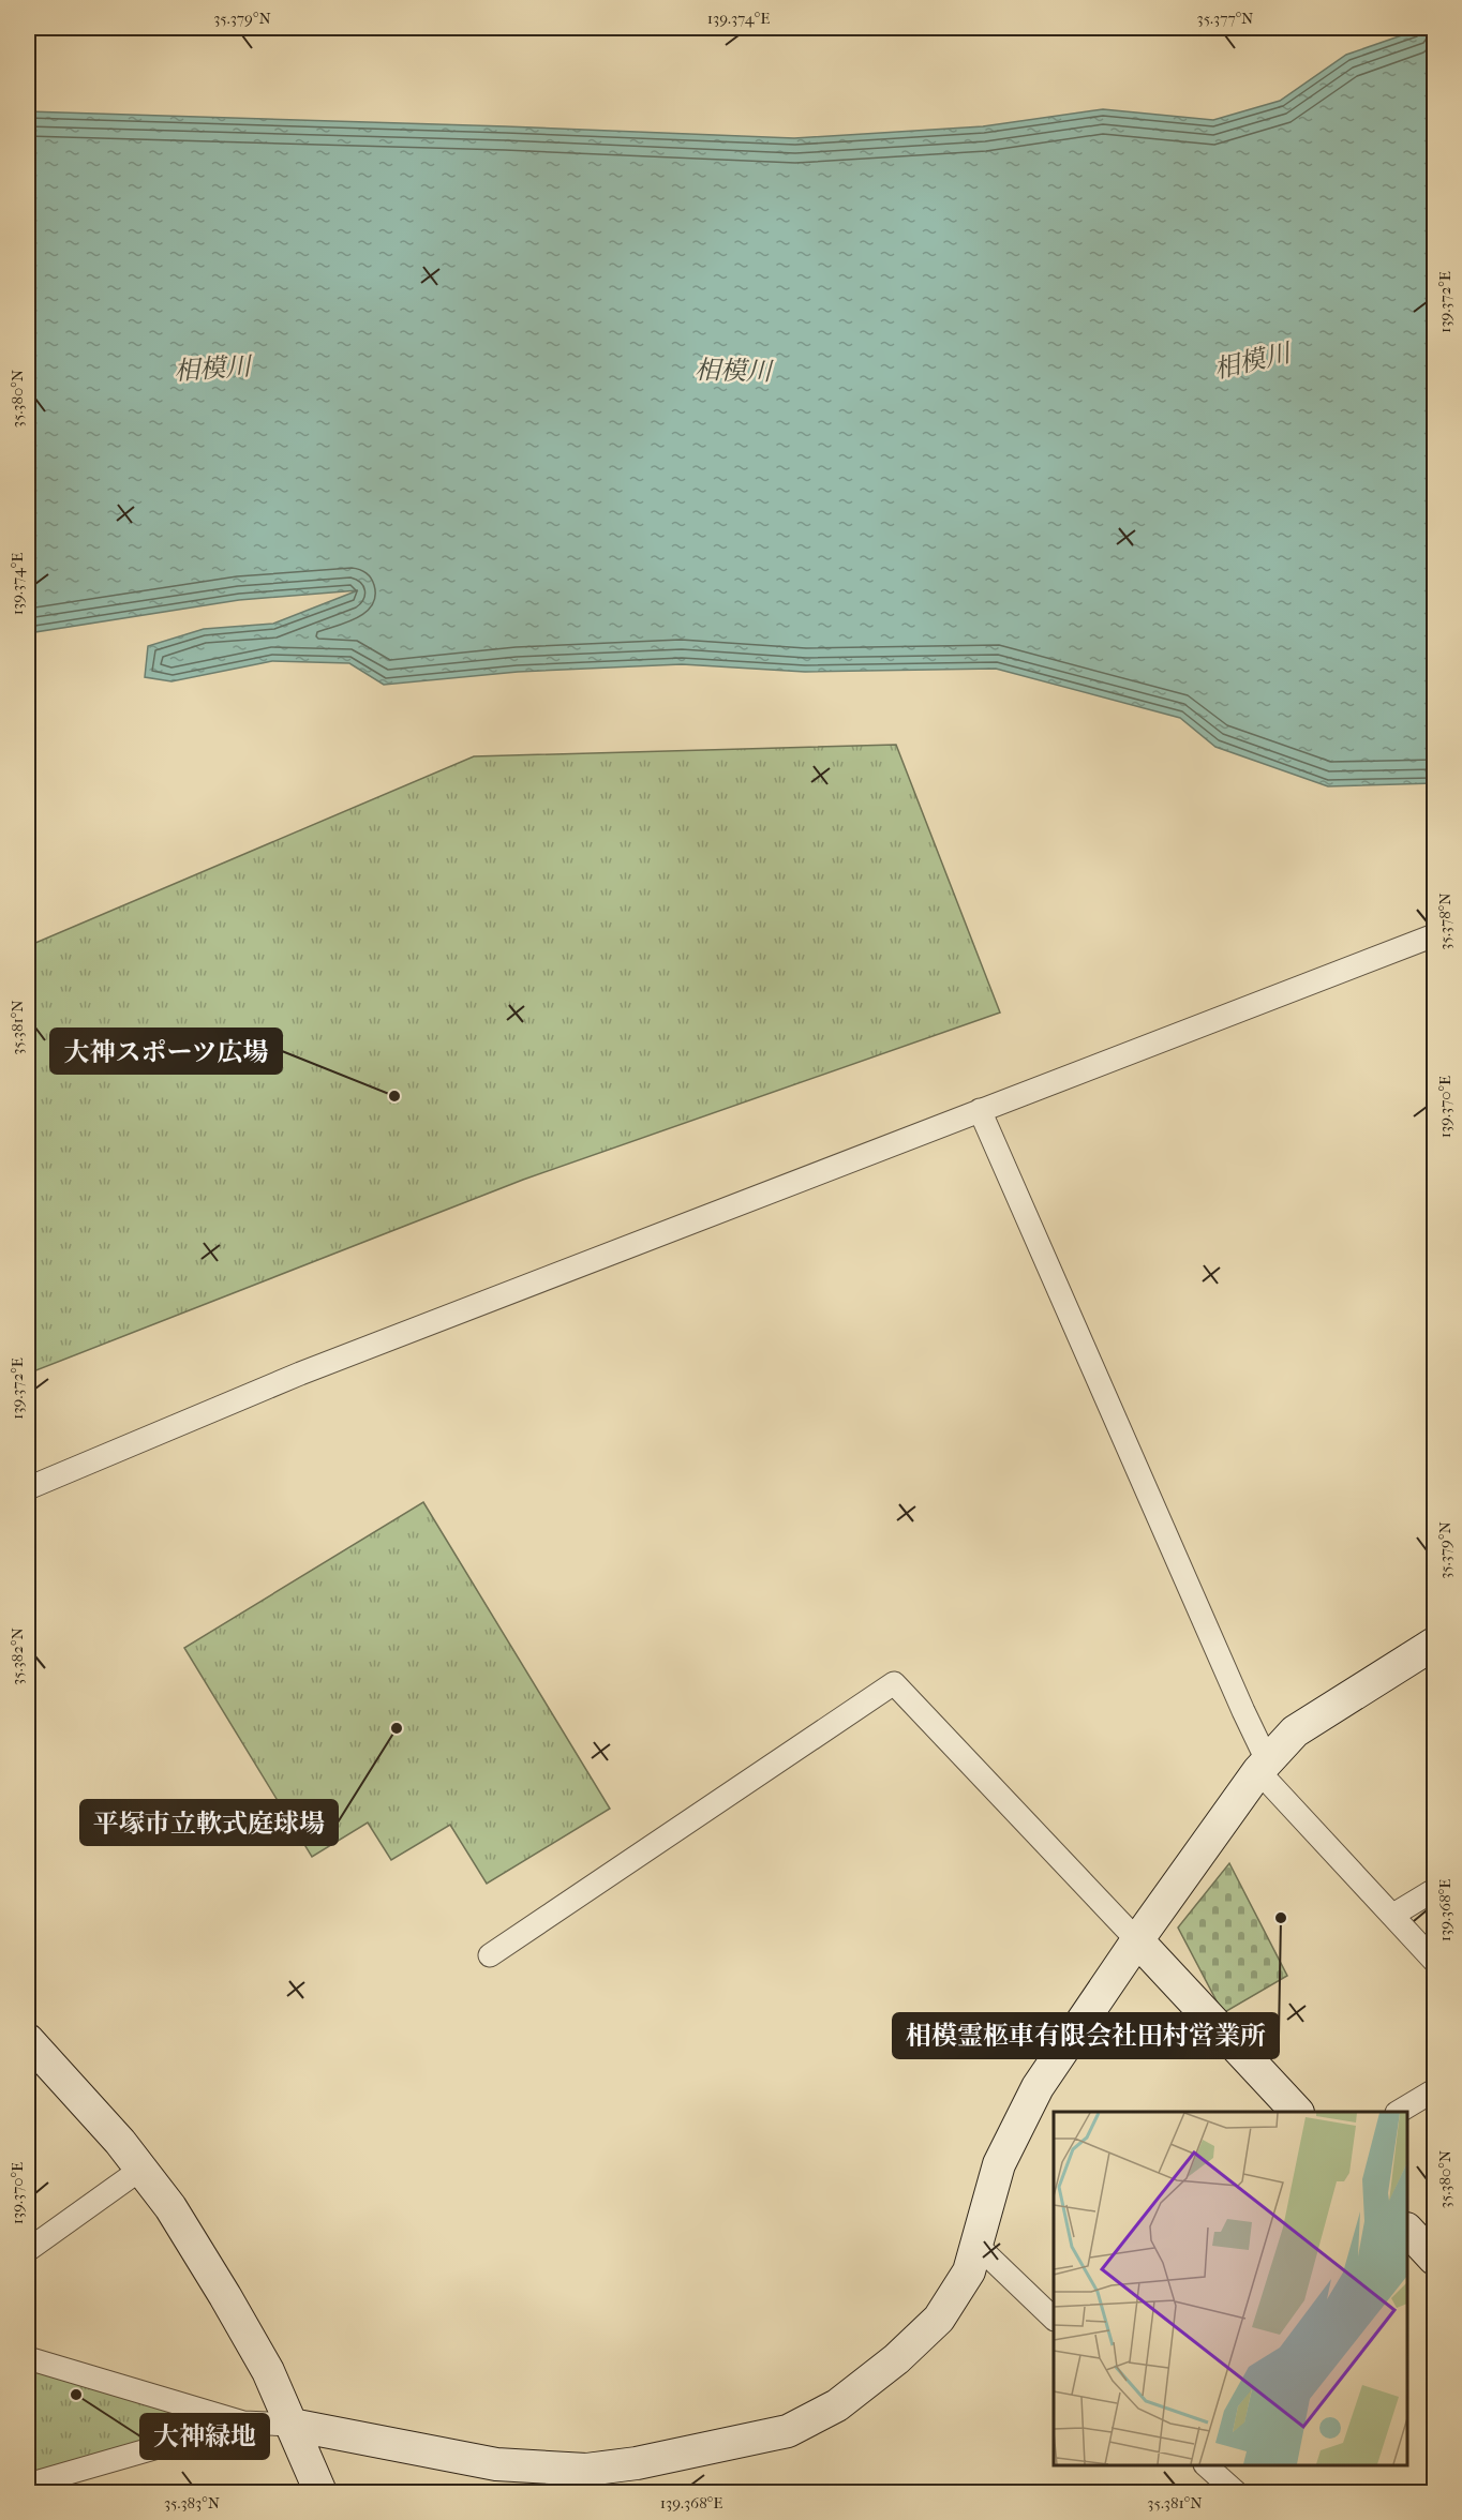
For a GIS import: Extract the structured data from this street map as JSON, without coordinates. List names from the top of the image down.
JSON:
{
  "water": ["相模川"],
  "places": [
    "大神スポーツ広場",
    "平塚市立軟式庭球場",
    "相模霊柩車有限会社田村営業所",
    "大神緑地"
  ],
  "coordinates": [
    "35.379°N",
    "139.374°E",
    "35.377°N",
    "139.372°E",
    "35.380°N",
    "35.378°N",
    "35.381°N",
    "139.370°E",
    "35.382°N",
    "139.368°E",
    "35.383°N"
  ]
}
